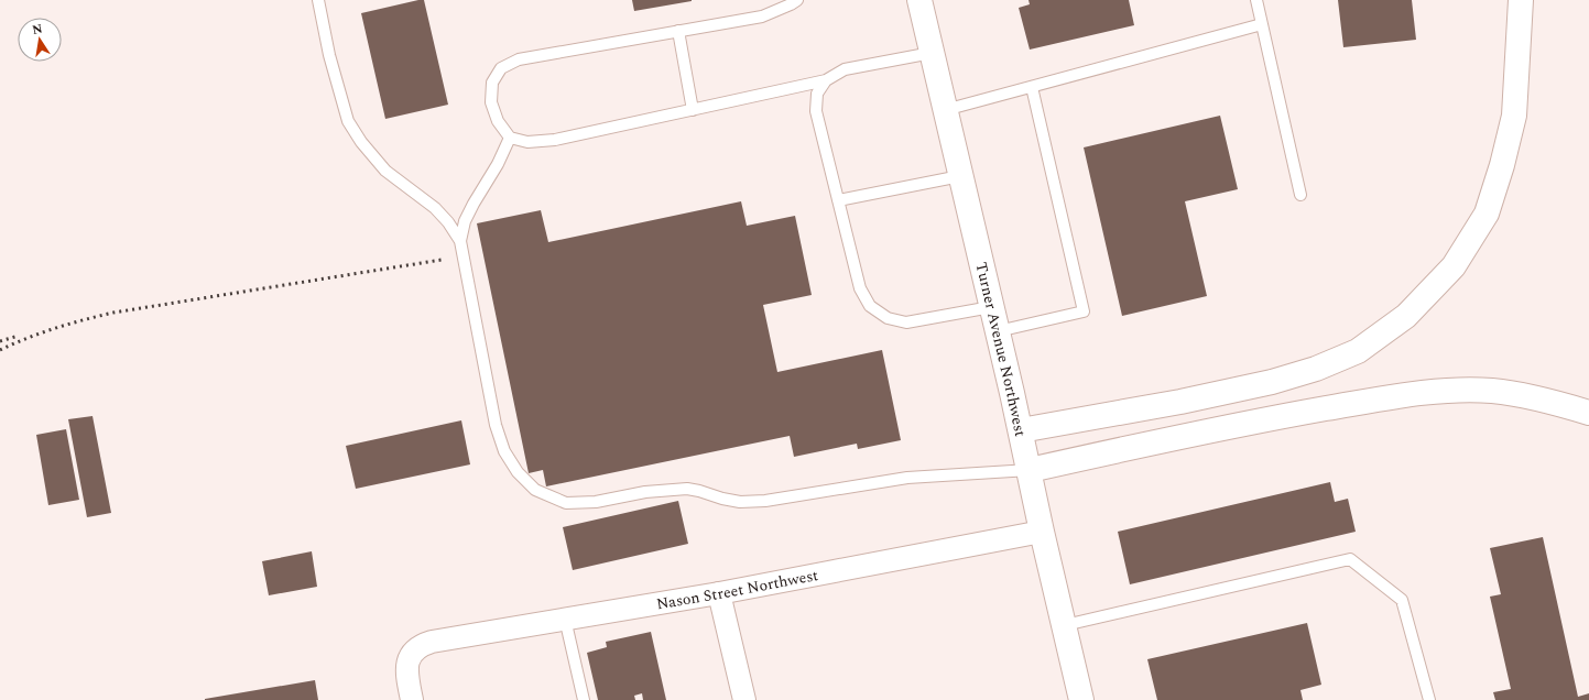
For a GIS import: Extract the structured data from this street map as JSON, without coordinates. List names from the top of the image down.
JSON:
{
  "streets": {
    "main road": ["Turner Avenue Northwest"],
    "street": ["Nason Street Northwest"]
  },
  "crossings": [
    ["Turner Avenue Northwest", "Nason Street Northwest"]
  ],
  "north": "top"
}
